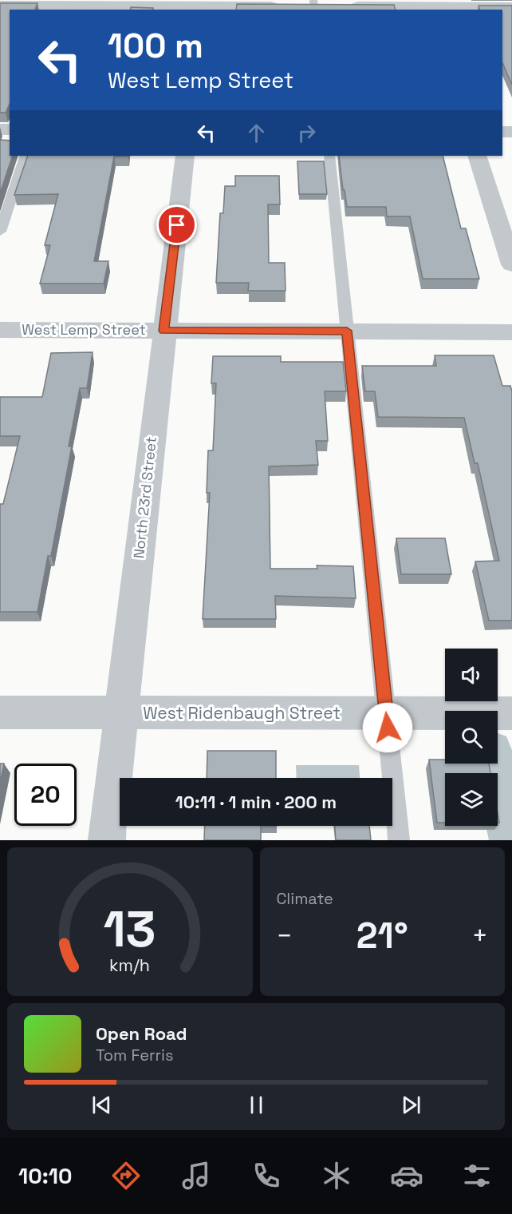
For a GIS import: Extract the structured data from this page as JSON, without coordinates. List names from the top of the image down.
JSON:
{
  "streets": {
    "street": ["West Lemp Street", "North 23rd Street", "West Ridenbaugh Street"]
  },
  "crossings": [
    ["West Lemp Street", "North 23rd Street"],
    ["North 23rd Street", "West Ridenbaugh Street"]
  ],
  "page": {
    "turn": ["100 m", "West Lemp Street"],
    "limit": "20",
    "trip": "10:11 · 1 min · 200 m",
    "tile": "Climate",
    "heat": ["−", "21°", "+"],
    "song": ["Open Road", "Tom Ferris"],
    "tabs": "10:10",
    "gauge": ["13", "km/h"]
  }
}
